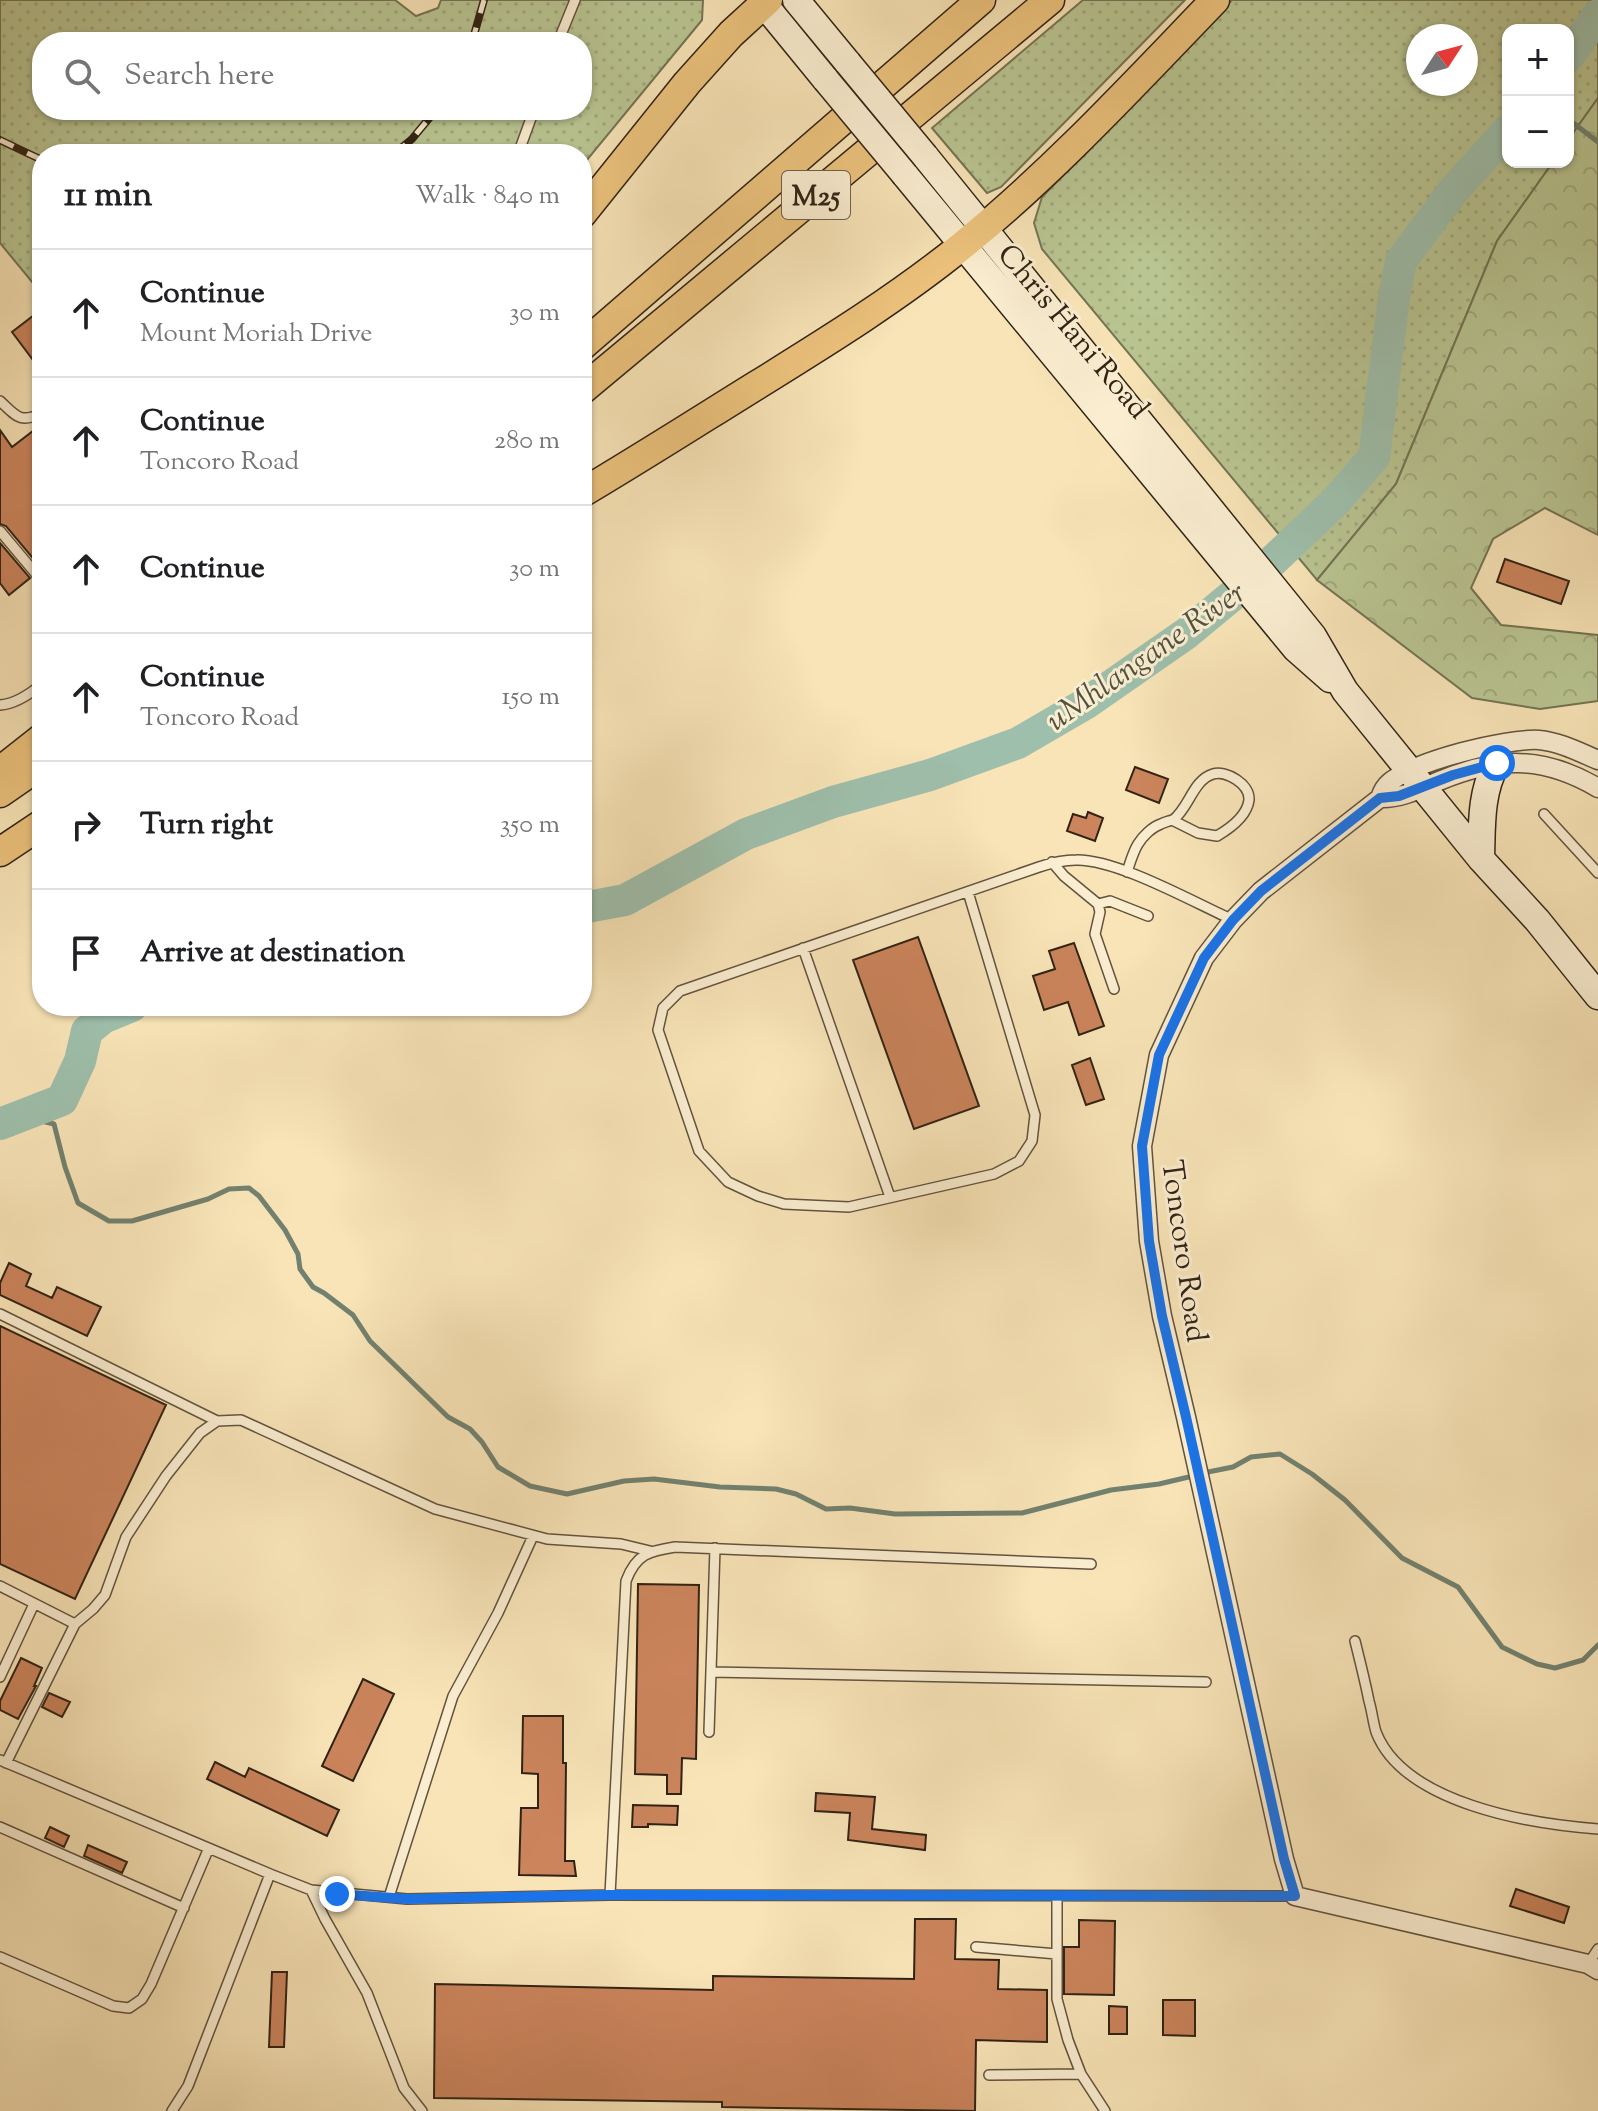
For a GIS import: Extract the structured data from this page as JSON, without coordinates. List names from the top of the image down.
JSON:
{
  "streets": {
    "main road": ["M25", "Chris Hani Road"],
    "street": ["Toncoro Road"]
  },
  "crossings": [
    ["Chris Hani Road", "Toncoro Road"]
  ],
  "water": ["uMhlangane River"],
  "north": "top right",
  "page": {
    "map_buttons": ["+", "−"],
    "search": "Search here",
    "heading": ["11 min", "Walk · 840 m"],
    "list": [
      ["Continue", "Mount Moriah Drive", "30 m"],
      ["Continue", "Toncoro Road", "280 m"],
      ["Continue", "30 m"],
      ["Continue", "Toncoro Road", "150 m"],
      ["Turn right", "350 m"],
      "Arrive at destination"
    ]
  }
}
